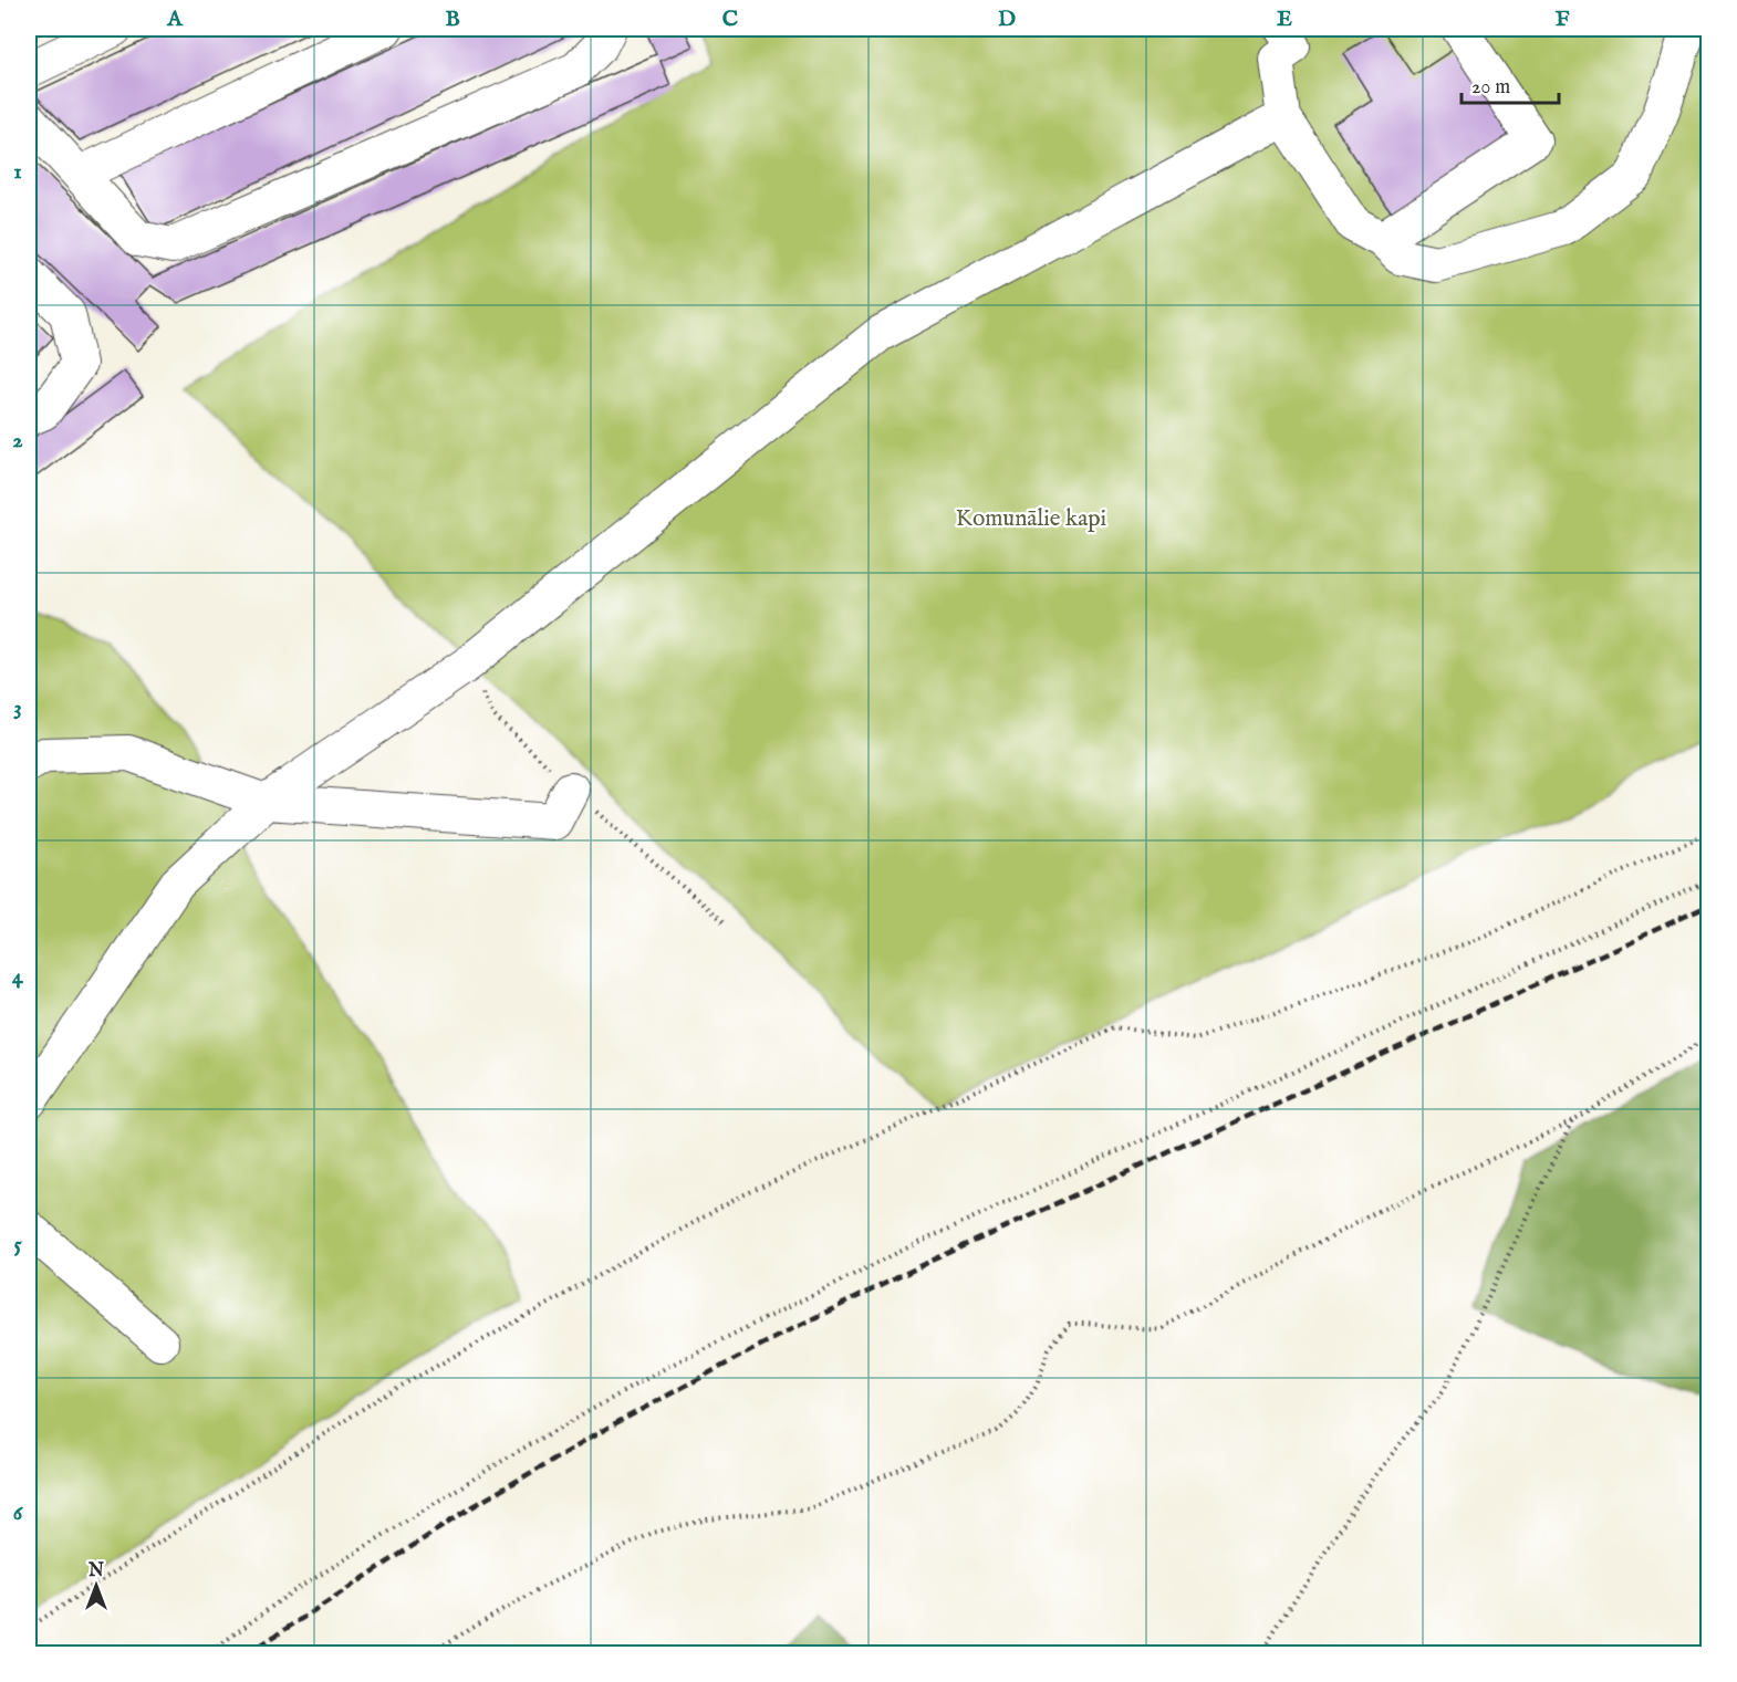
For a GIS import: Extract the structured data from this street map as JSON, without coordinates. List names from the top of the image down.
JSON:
{
  "parks": ["Komunālie kapi"],
  "scale_bar": "20 m",
  "north": "top",
  "grid": {
    "columns": [
      "A",
      "B",
      "C",
      "D",
      "E",
      "F"
    ],
    "rows": [
      "1",
      "2",
      "3",
      "4",
      "5",
      "6"
    ]
  }
}
